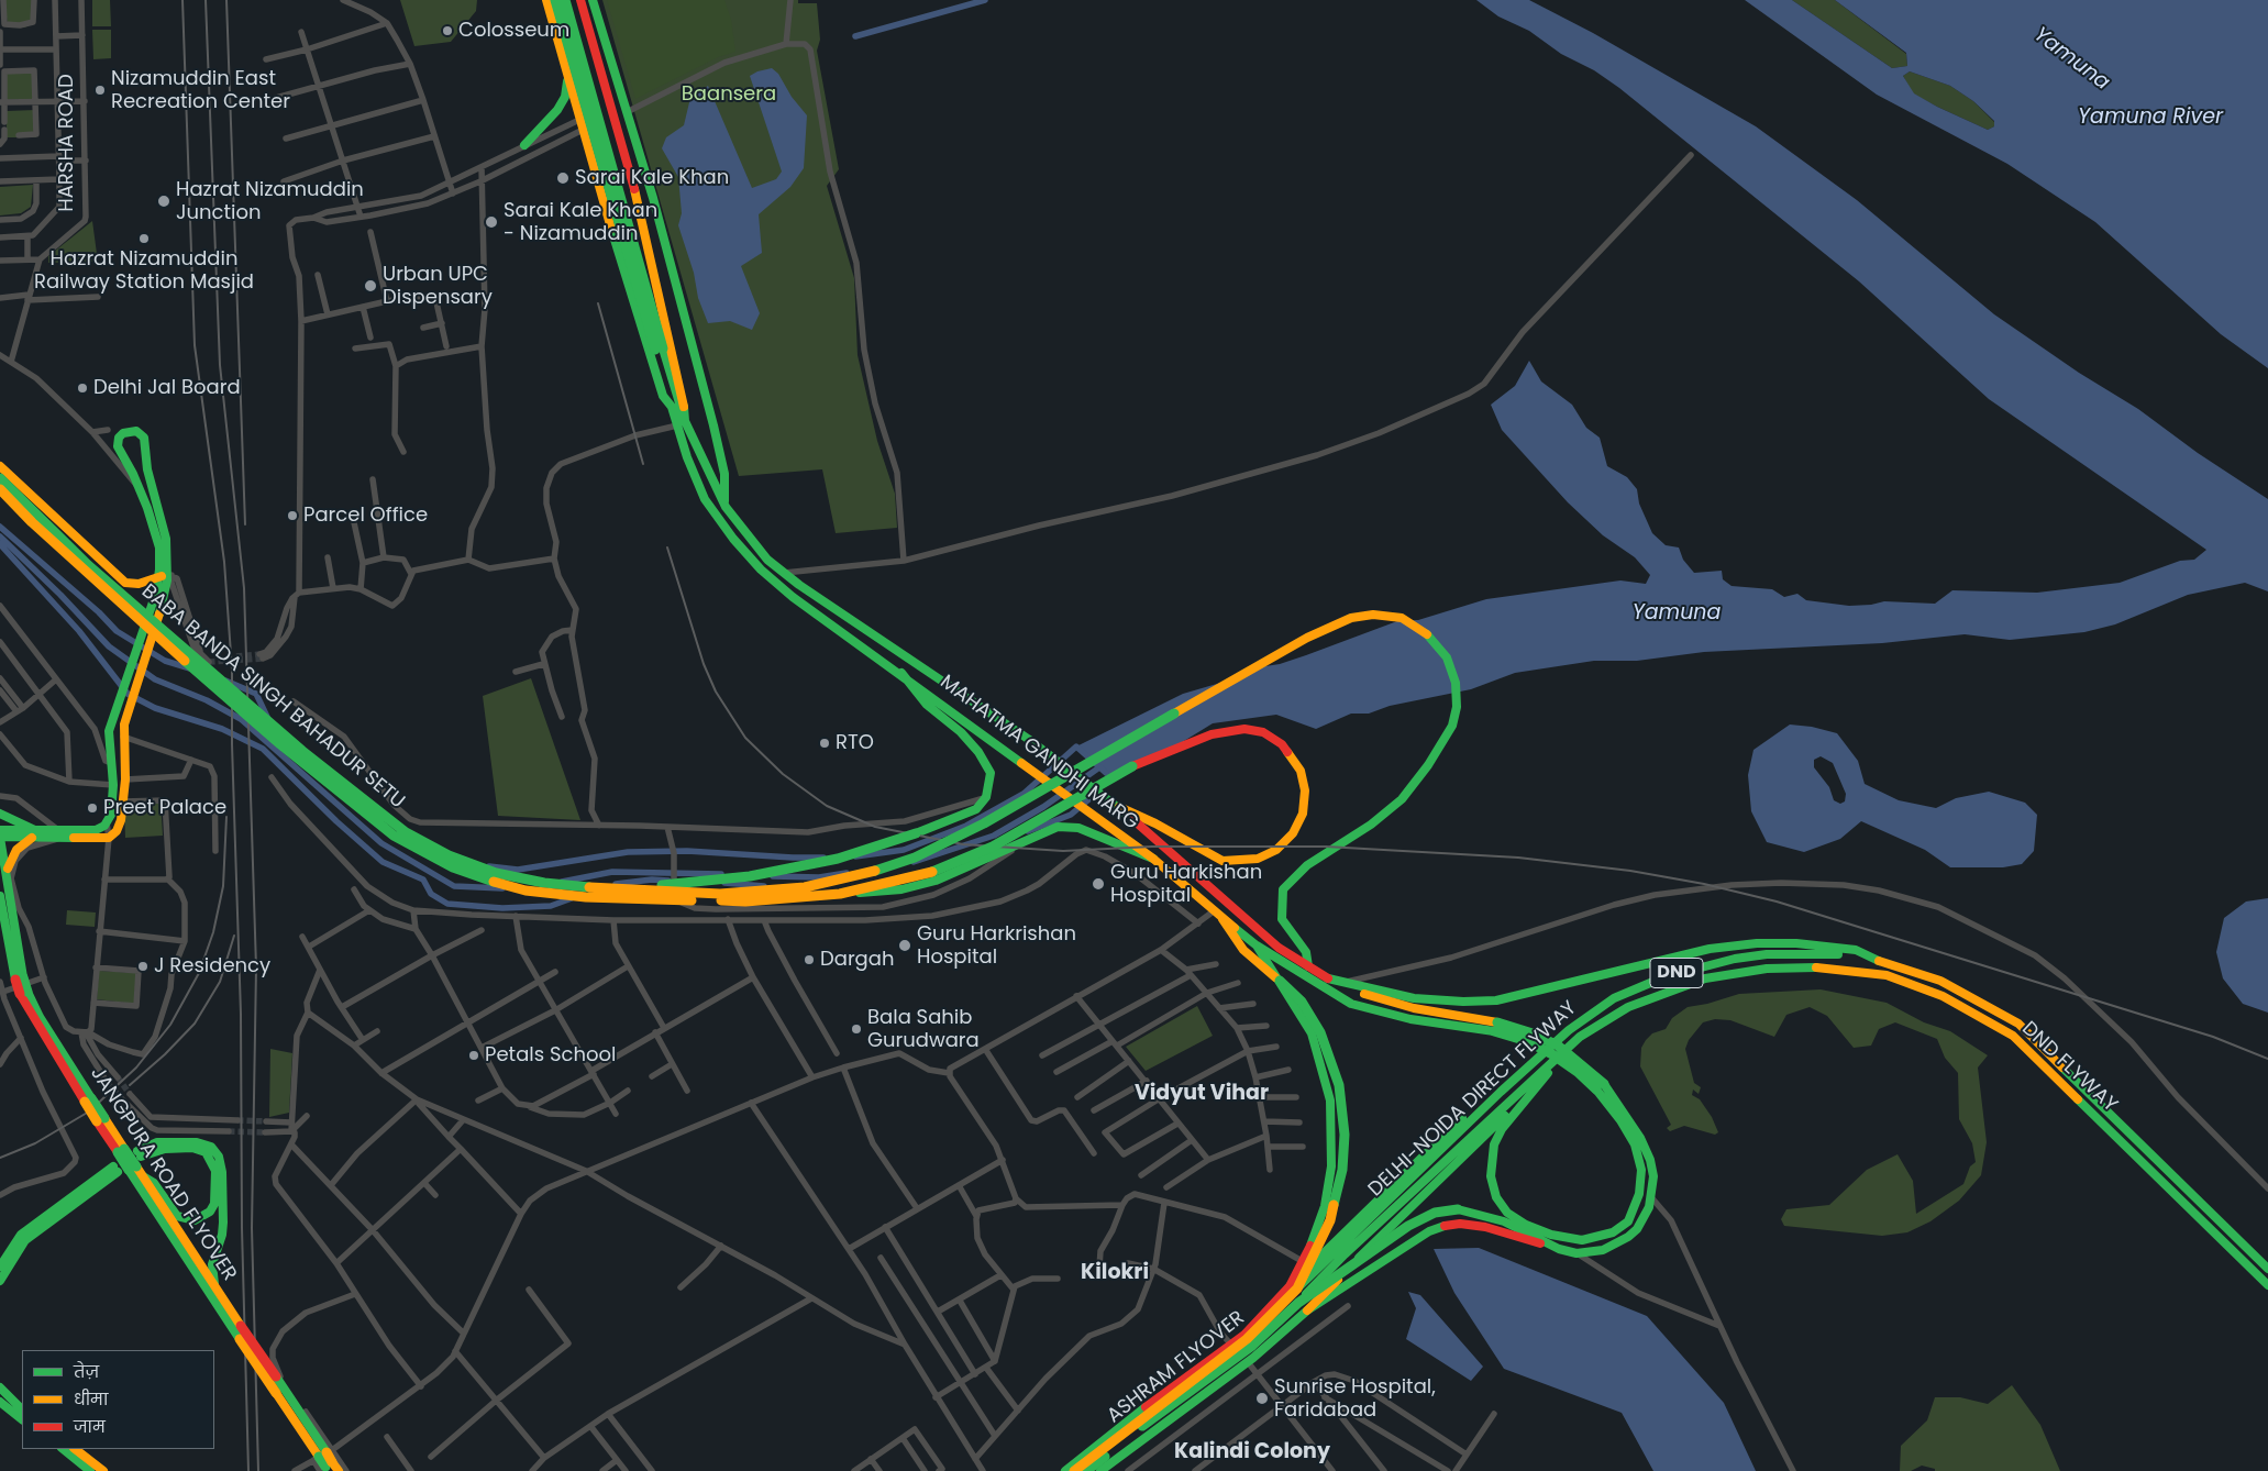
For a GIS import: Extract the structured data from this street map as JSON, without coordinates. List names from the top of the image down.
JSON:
{
  "streets": {
    "main road": [
      "BABA BANDA SINGH BAHADUR SETU",
      "MAHATMA GANDHI MARG",
      "DND",
      "DND FLYWAY",
      "DELHI-NOIDA DIRECT FLYWAY",
      "JANGPURA ROAD FLYOVER",
      "ASHRAM FLYOVER"
    ],
    "street": ["HARSHA ROAD"]
  },
  "crossings": [
    ["BABA BANDA SINGH BAHADUR SETU", "MAHATMA GANDHI MARG"],
    ["MAHATMA GANDHI MARG", "DELHI-NOIDA DIRECT FLYWAY"],
    ["MAHATMA GANDHI MARG", "ASHRAM FLYOVER"],
    ["DND FLYWAY", "DELHI-NOIDA DIRECT FLYWAY"],
    ["DELHI-NOIDA DIRECT FLYWAY", "ASHRAM FLYOVER"]
  ],
  "districts": ["Vidyut Vihar", "Kilokri", "Kalindi Colony"],
  "water": ["Yamuna", "Yamuna River"],
  "parks": ["Baansera"],
  "places": [
    "Colosseum",
    "Nizamuddin East Recreation Center",
    "Sarai Kale Khan",
    "Hazrat Nizamuddin Junction",
    "Sarai Kale Khan - Nizamuddin",
    "Hazrat Nizamuddin Railway Station Masjid",
    "Urban UPC Dispensary",
    "Delhi Jal Board",
    "Parcel Office",
    "RTO",
    "Preet Palace",
    "Guru Harkishan Hospital",
    "Guru Harkrishan Hospital",
    "Dargah",
    "J Residency",
    "Bala Sahib Gurudwara",
    "Petals School",
    "Sunrise Hospital, Faridabad"
  ],
  "legend": ["तेज़", "धीमा", "जाम"]
}
